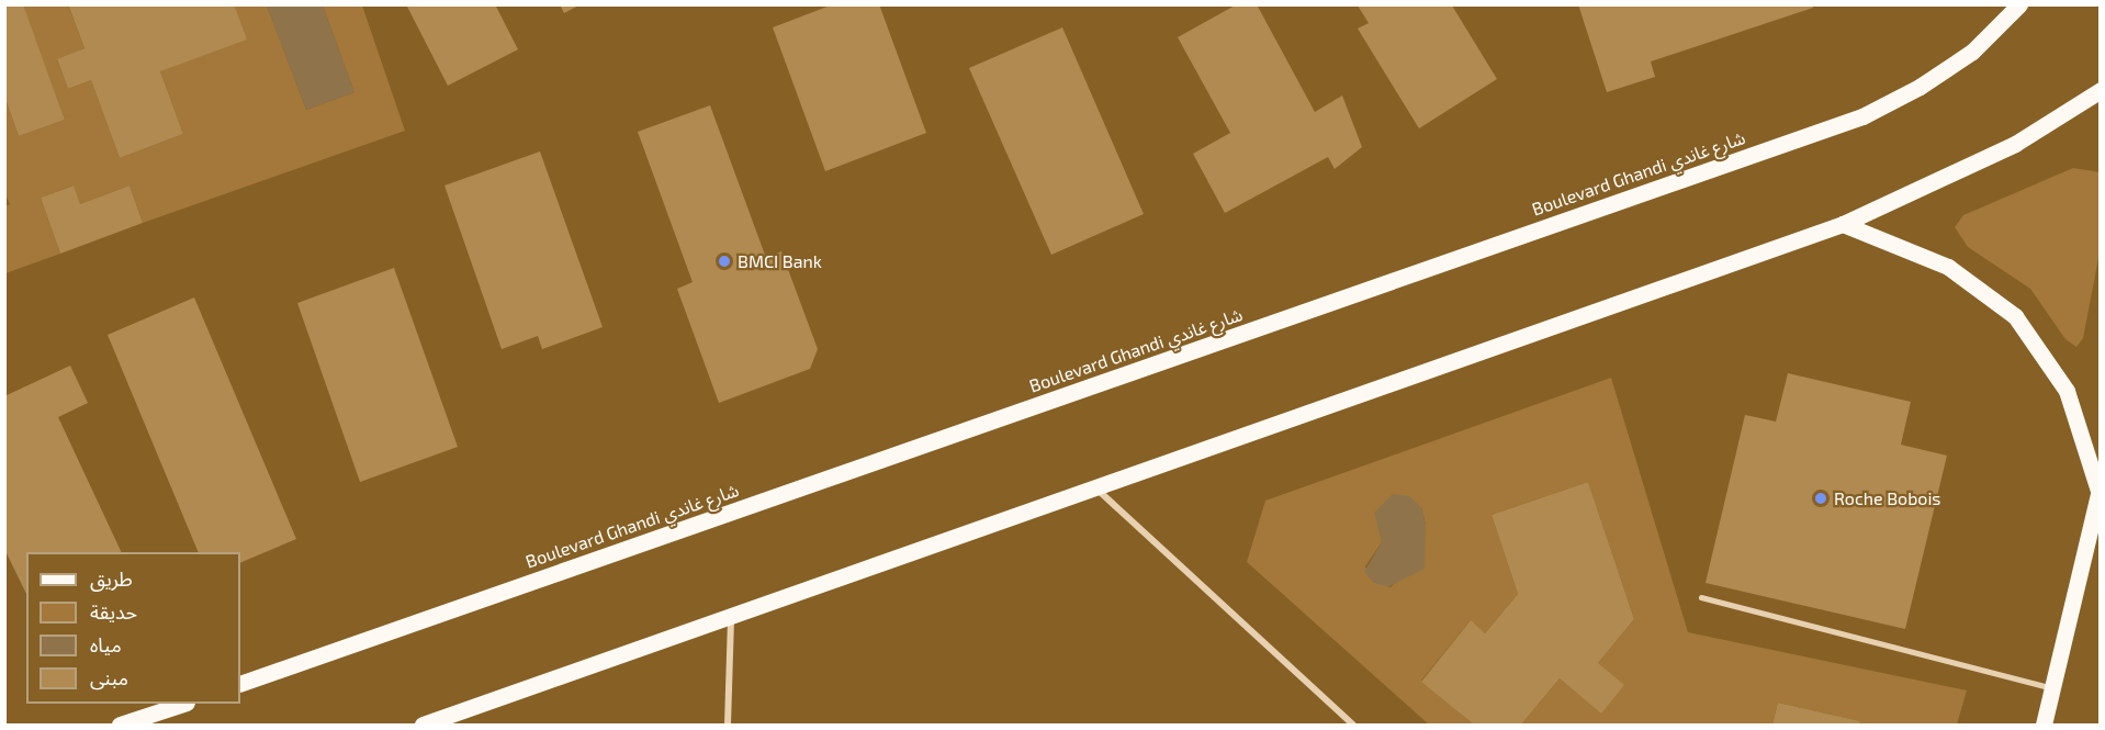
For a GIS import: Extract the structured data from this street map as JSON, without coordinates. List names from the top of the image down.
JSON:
{
  "streets": {
    "main road": ["Boulevard Ghandi شارع غاندي"]
  },
  "places": ["BMCI Bank", "Roche Bobois"],
  "legend": [
    "طريق",
    "حديقة",
    "مياه",
    "مبنى"
  ]
}
